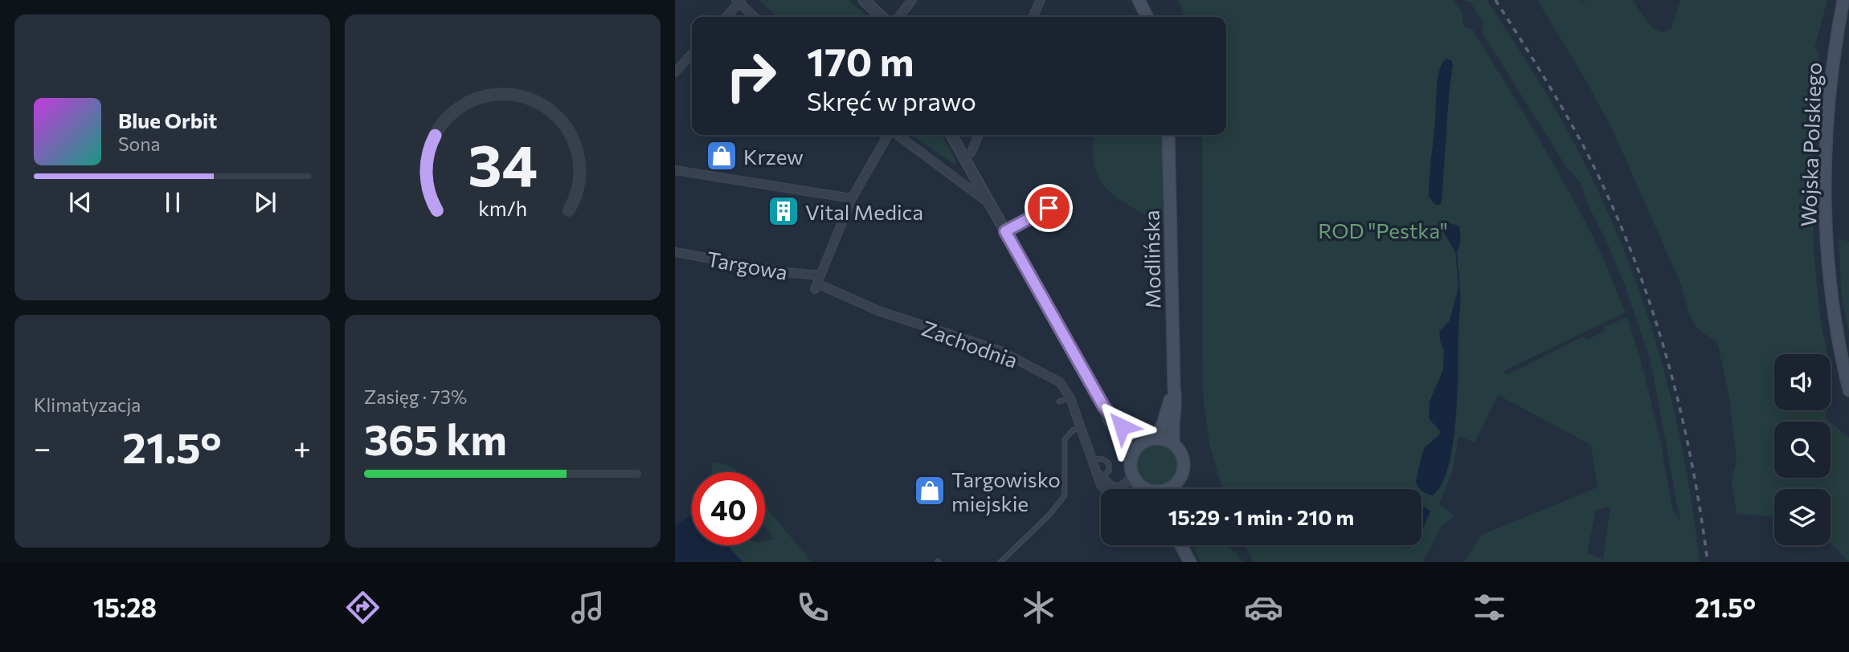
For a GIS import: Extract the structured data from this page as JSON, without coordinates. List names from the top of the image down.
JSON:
{
  "streets": {
    "main road": ["Wojska Polskiego", "Modlińska"],
    "street": ["Targowa", "Zachodnia"]
  },
  "crossings": [
    ["Targowa", "Zachodnia"]
  ],
  "parks": ["ROD \"Pestka\""],
  "places": {
    "shop": ["Krzew", "Targowisko miejskie"],
    "building": ["Vital Medica"]
  },
  "page": {
    "turn": ["170 m", "Skręć w prawo"],
    "song": ["Blue Orbit", "Sona"],
    "tile": [
      "Klimatyzacja",
      ["Zasięg · 73%", "365 km"]
    ],
    "heat": ["−", "21.5°", "+"],
    "limit": "40",
    "trip": "15:29 · 1 min · 210 m",
    "tabs": ["15:28", "21.5°"],
    "gauge": ["34", "km/h"]
  }
}
